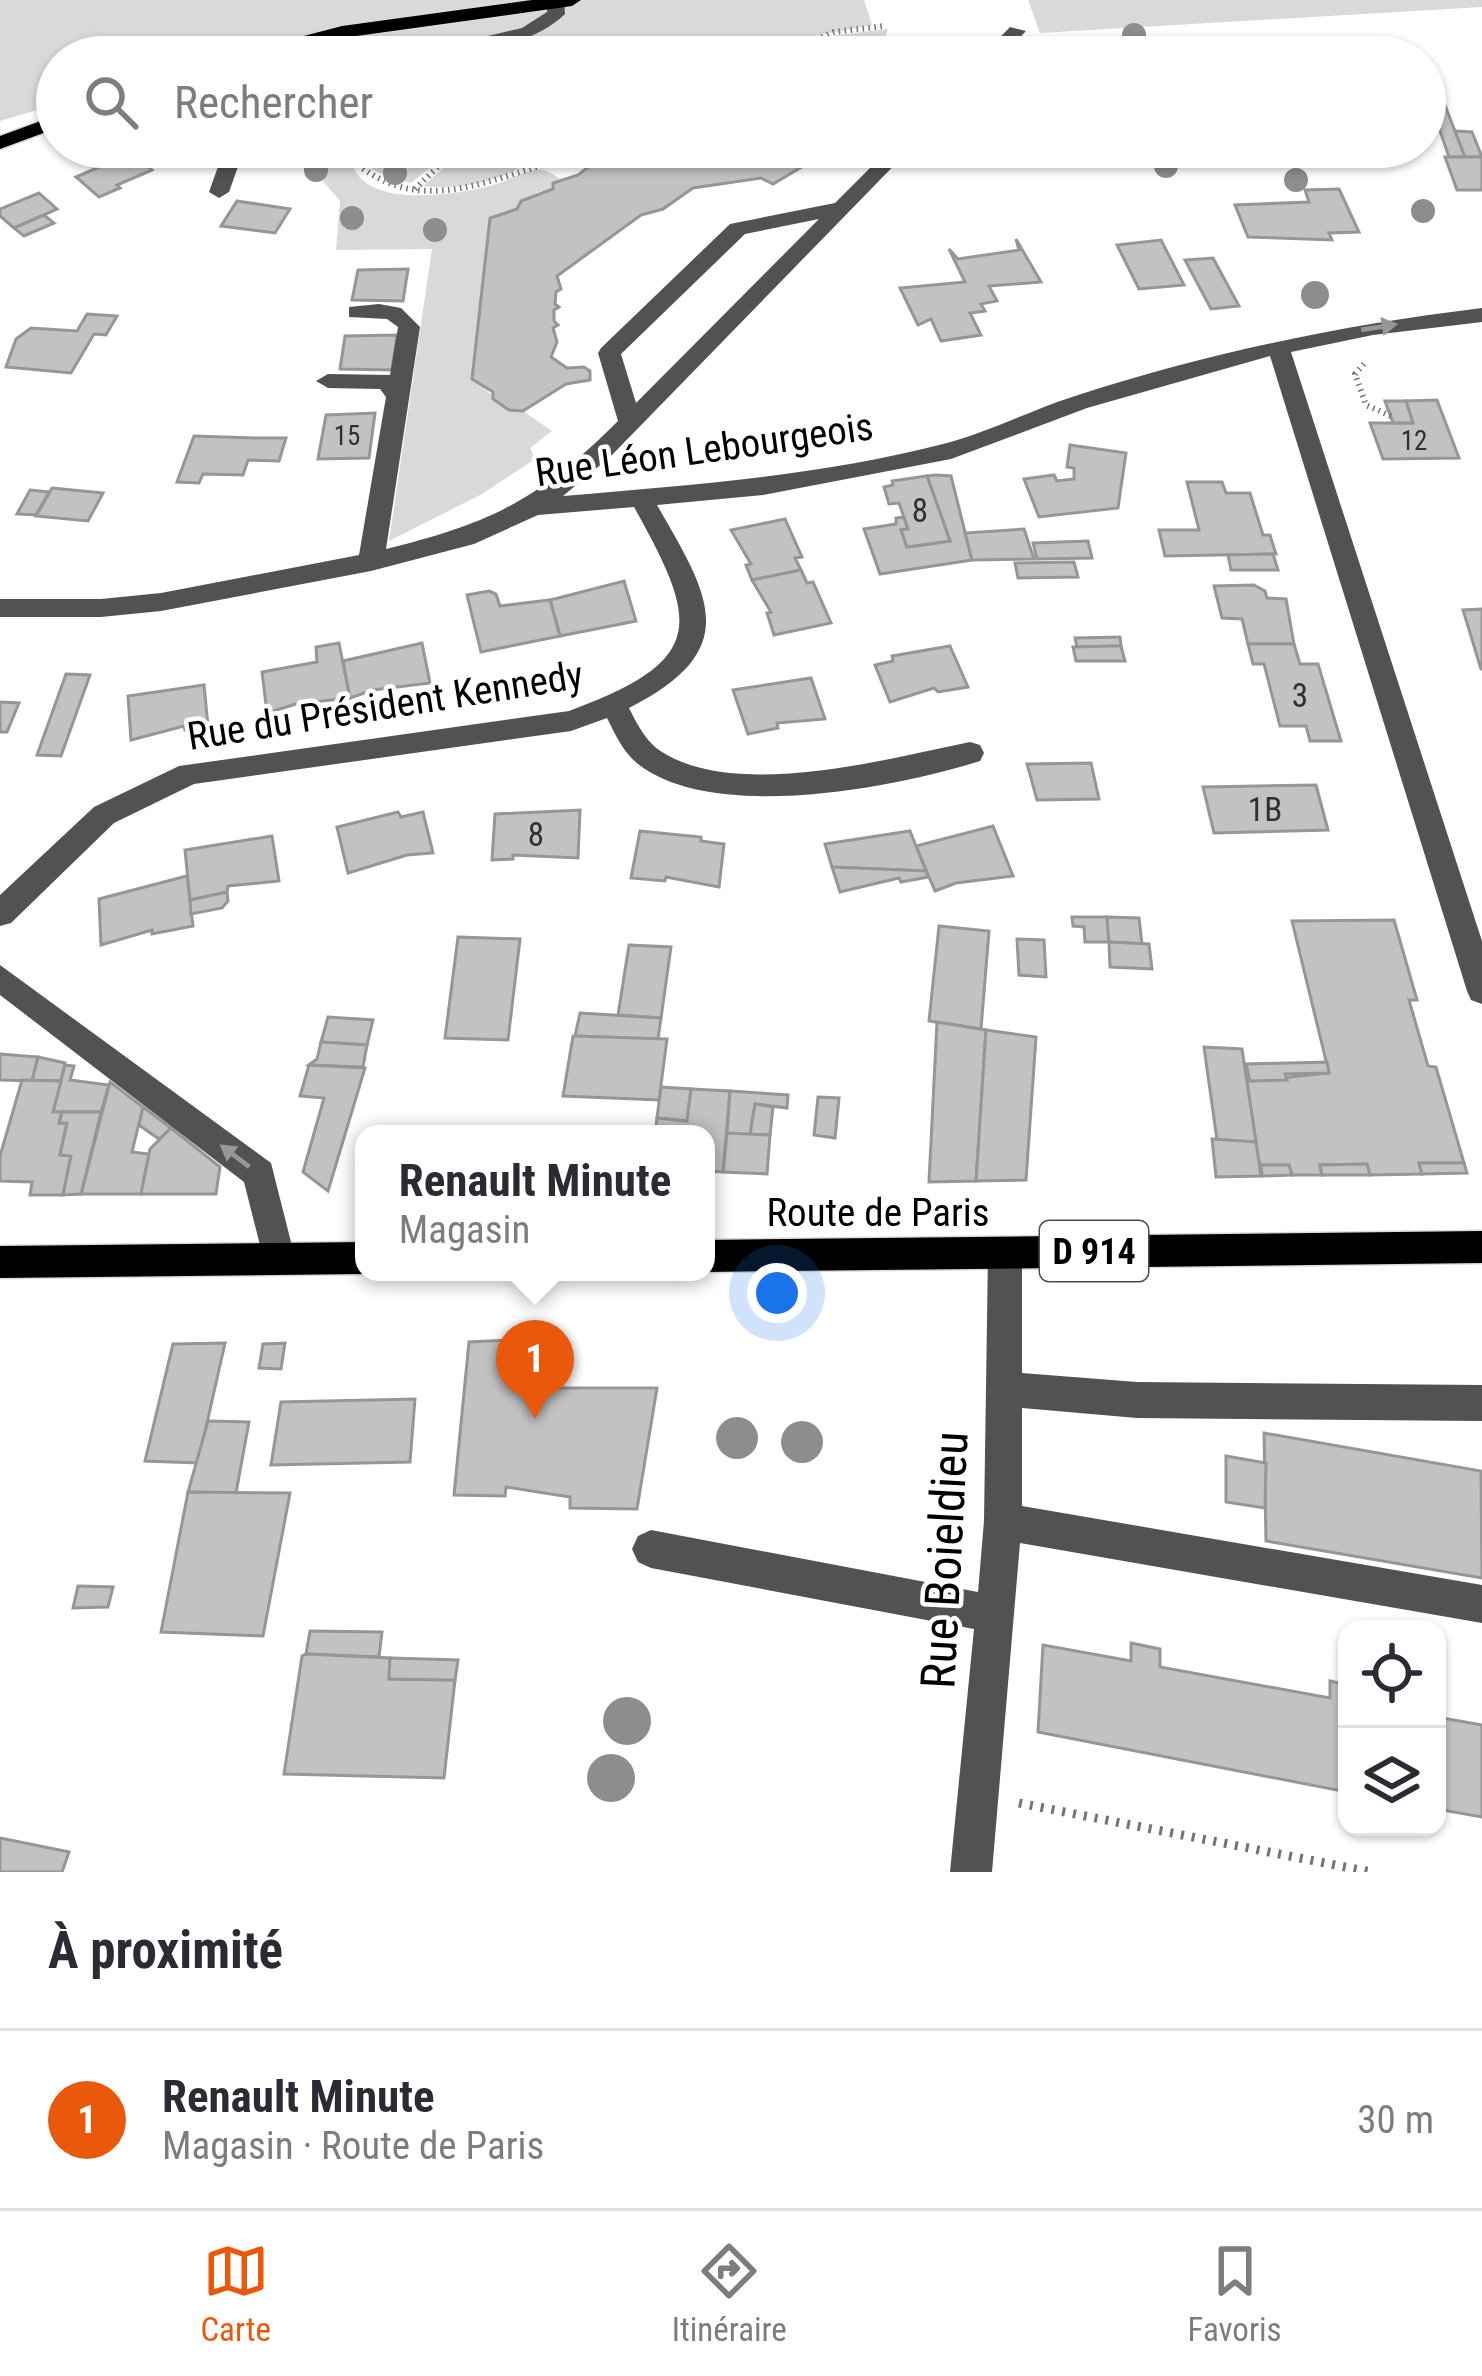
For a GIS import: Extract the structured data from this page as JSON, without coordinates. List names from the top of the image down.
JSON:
{
  "streets": {
    "main road": ["Route de Paris", "D 914"],
    "street": ["Rue Léon Lebourgeois", "Rue du Président Kennedy", "Rue Boieldieu"]
  },
  "crossings": [
    ["Rue Léon Lebourgeois", "Rue du Président Kennedy"],
    ["Route de Paris", "Rue Boieldieu"]
  ],
  "house_numbers": [
    "15",
    "12",
    "8",
    "3",
    "1B",
    "8"
  ],
  "page": {
    "search": "Rechercher",
    "popup": ["Renault Minute", "Magasin"],
    "pins": "1",
    "heading": "À proximité",
    "list": [
      {
        "mark": "1",
        "name": "Renault Minute",
        "note": "Magasin · Route de Paris",
        "value": "30 m"
      }
    ],
    "nav": ["Carte", "Itinéraire", "Favoris"]
  }
}
